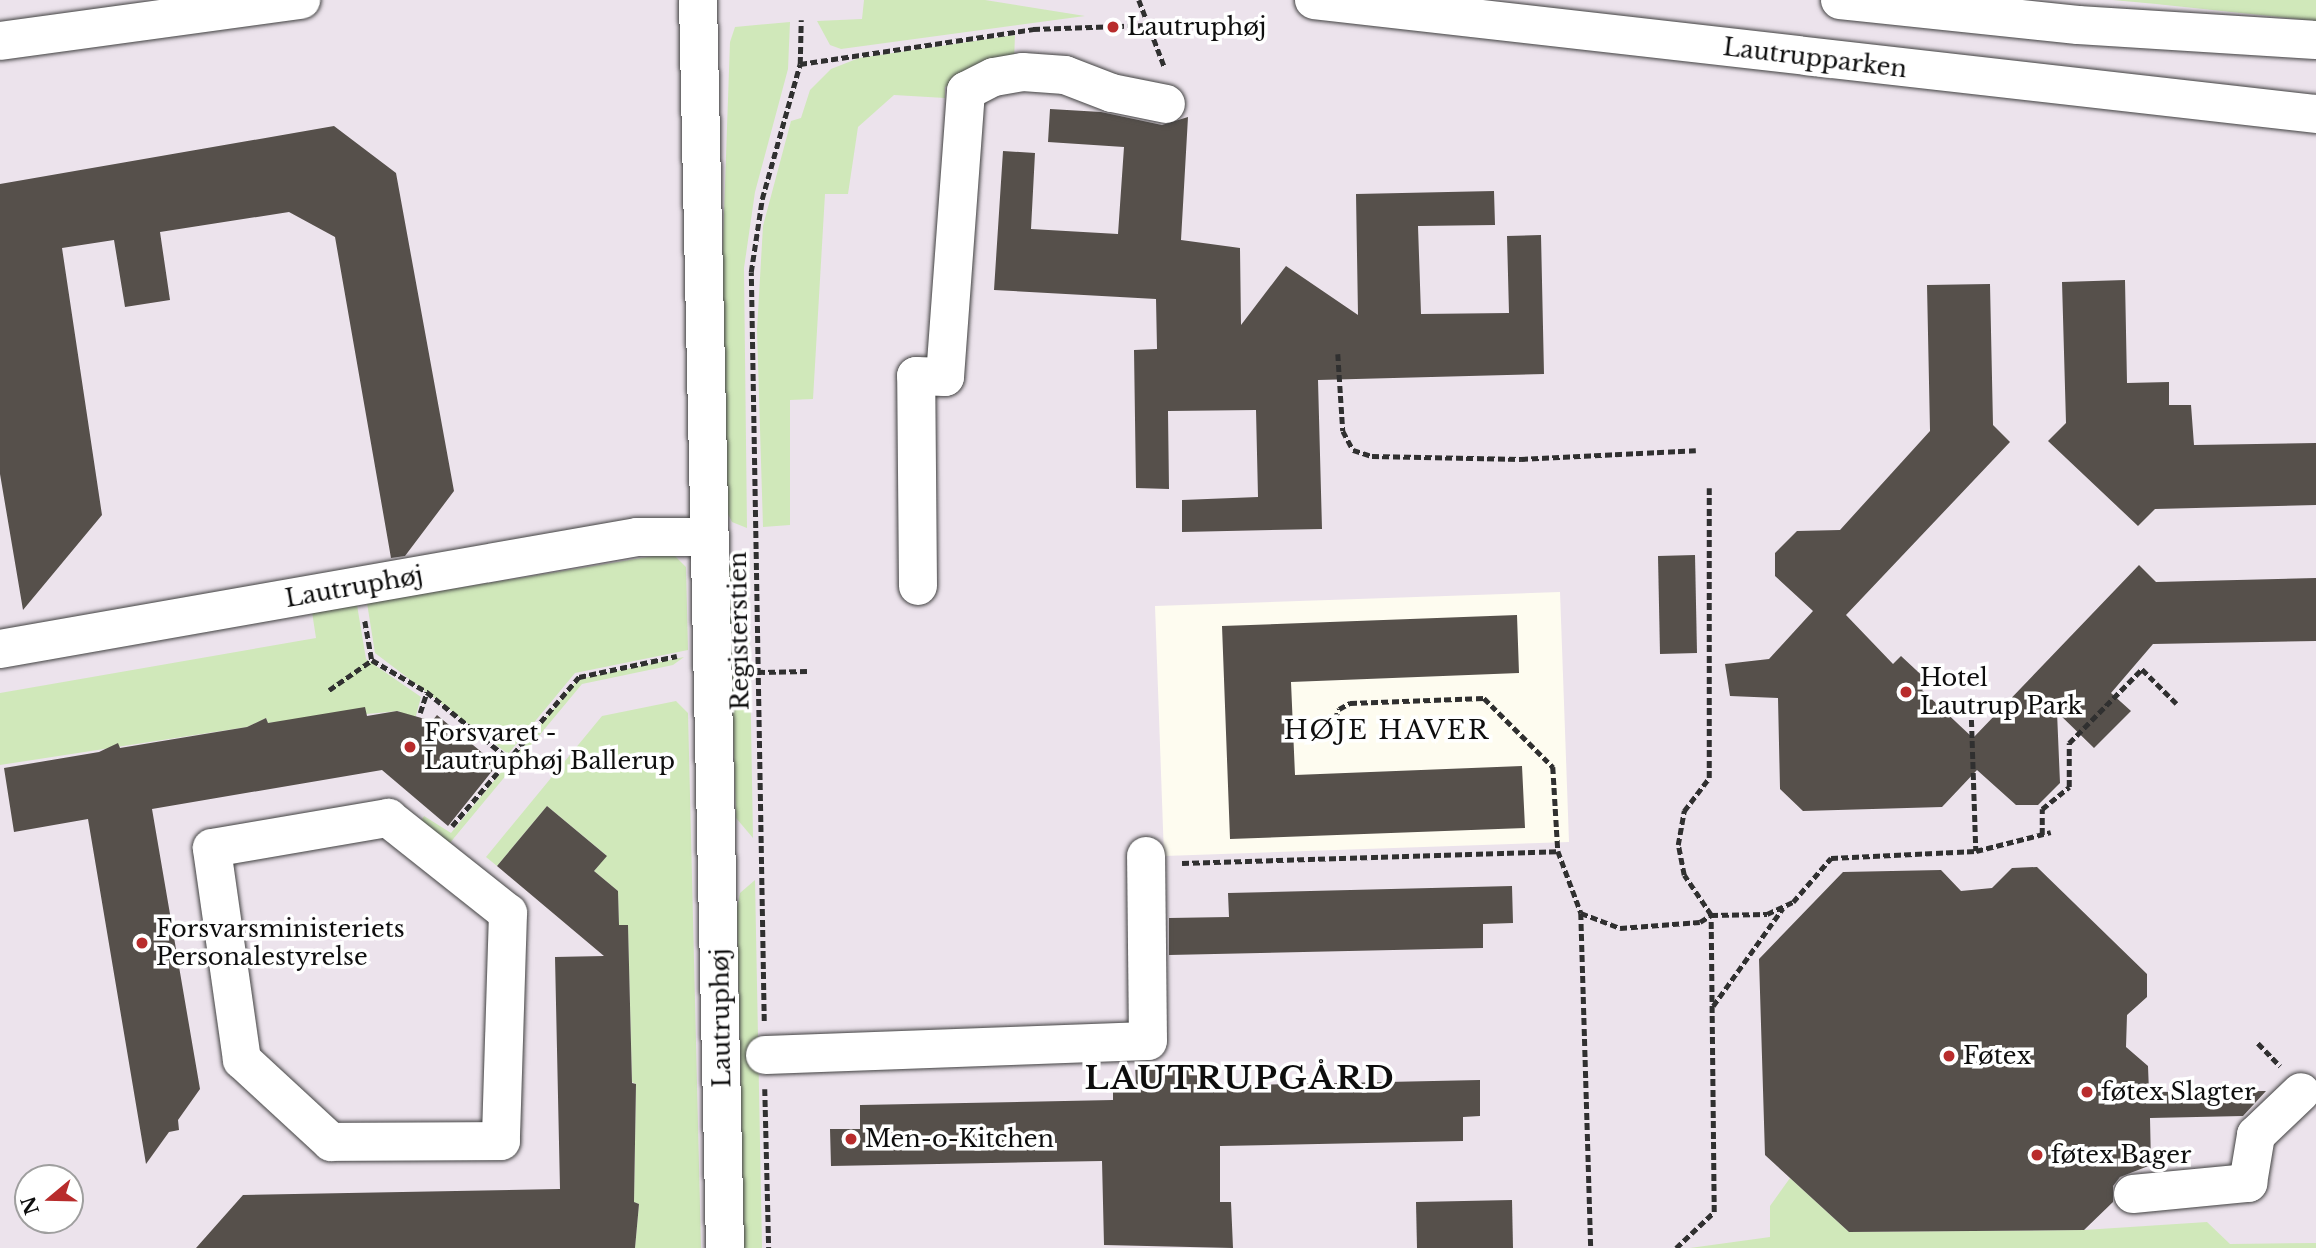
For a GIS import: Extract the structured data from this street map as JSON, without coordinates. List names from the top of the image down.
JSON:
{
  "streets": {
    "street": ["Lautrupparken", "Lautruphøj"],
    "path": ["Registerstien"]
  },
  "districts": ["HØJE HAVER", "LAUTRUPGÅRD"],
  "places": [
    "Lautruphøj",
    "Hotel Lautrup Park",
    "Forsvaret - Lautruphøj Ballerup",
    "Forsvarsministeriets Personalestyrelse",
    "Føtex",
    "føtex Slagter",
    "Men-o-Kitchen",
    "føtex Bager"
  ],
  "north": "left"
}
